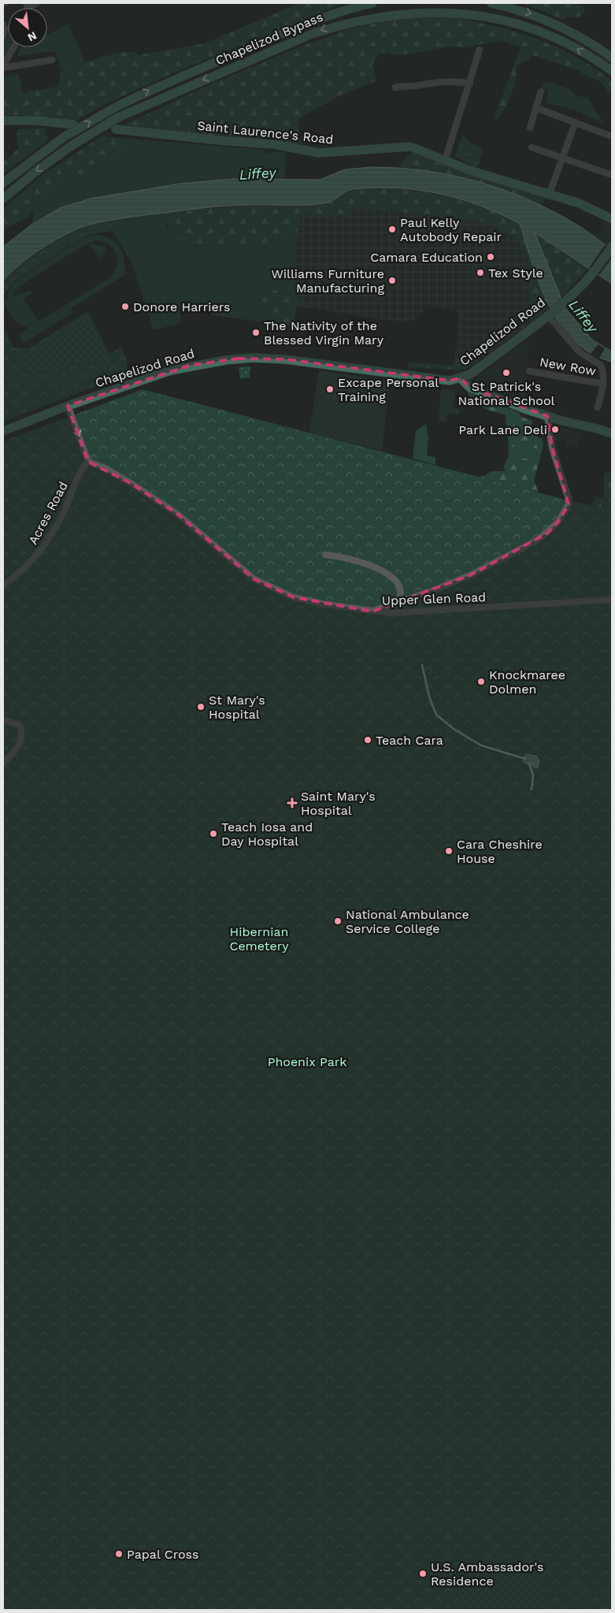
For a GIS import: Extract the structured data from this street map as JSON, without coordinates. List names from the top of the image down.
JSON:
{
  "streets": {
    "main road": ["Chapelizod Bypass", "Saint Laurence's Road", "Chapelizod Road"],
    "street": ["New Row", "Acres Road", "Upper Glen Road"]
  },
  "crossings": [
    ["Acres Road", "Upper Glen Road"]
  ],
  "water": ["Liffey"],
  "parks": ["Hibernian Cemetery", "Phoenix Park"],
  "places": {
    "other": [
      "Paul Kelly Autobody Repair",
      "Camara Education",
      "Tex Style",
      "Williams Furniture Manufacturing",
      "Donore Harriers",
      "The Nativity of the Blessed Virgin Mary",
      "St Patrick's National School",
      "Excape Personal Training",
      "Park Lane Deli",
      "Knockmaree Dolmen",
      "St Mary's Hospital",
      "Teach Cara",
      "Teach Iosa and Day Hospital",
      "Cara Cheshire House",
      "National Ambulance Service College",
      "Papal Cross",
      "U.S. Ambassador's Residence"
    ],
    "health": ["Saint Mary's Hospital"]
  },
  "north": "bottom right"
}
